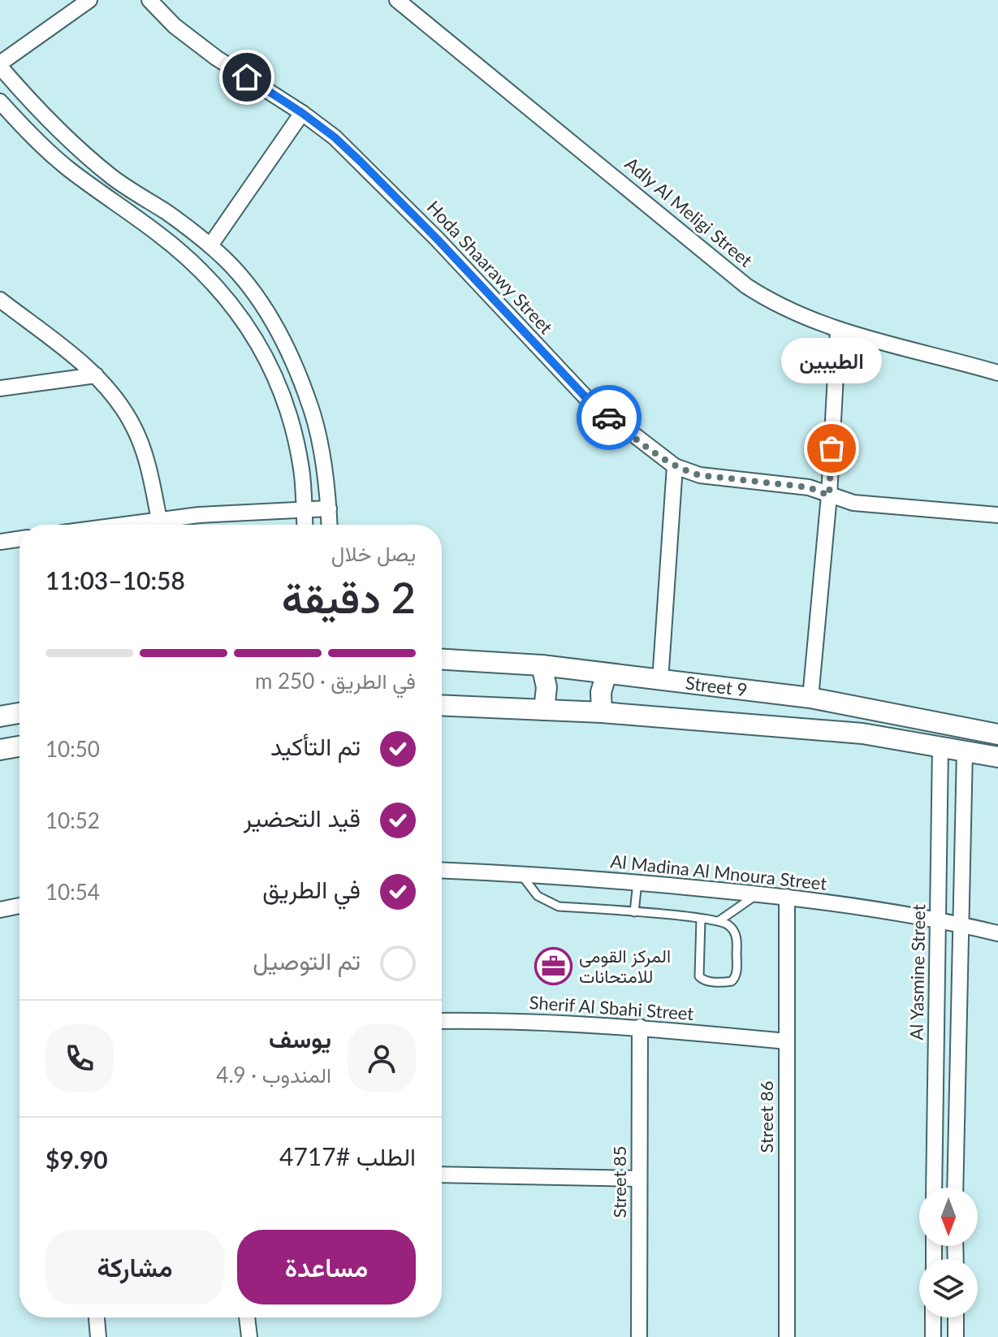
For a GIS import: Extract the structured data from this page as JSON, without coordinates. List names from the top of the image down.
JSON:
{
  "streets": {
    "main road": ["Street 9"],
    "street": [
      "Adly Al Meligi Street",
      "Hoda Shaarawy Street",
      "Al Madina Al Mnoura Street",
      "Al Yasmine Street",
      "Sherif Al Sbahi Street",
      "Street 86",
      "Street 85"
    ]
  },
  "crossings": [
    ["Street 9", "Al Yasmine Street"],
    ["Al Madina Al Mnoura Street", "Al Yasmine Street"],
    ["Al Madina Al Mnoura Street", "Street 86"],
    ["Sherif Al Sbahi Street", "Street 86"],
    ["Sherif Al Sbahi Street", "Street 85"]
  ],
  "places": {
    "other": ["الطيبين"],
    "office": ["المركز القومى للامتحانات"]
  },
  "north": "bottom",
  "page": {
    "bubble": "الطيبين",
    "heading": ["2 دقيقة", "يصل خلال", "10:58–11:03"],
    "panel": [
      "يوسف",
      "المندوب · 4.9",
      "الطلب #4717",
      "$9.90"
    ],
    "bar": "في الطريق · 250 m",
    "list": [
      ["تم التأكيد", "10:50"],
      ["قيد التحضير", "10:52"],
      ["في الطريق", "10:54"],
      "تم التوصيل"
    ],
    "buttons": ["مساعدة", "مشاركة"]
  }
}
